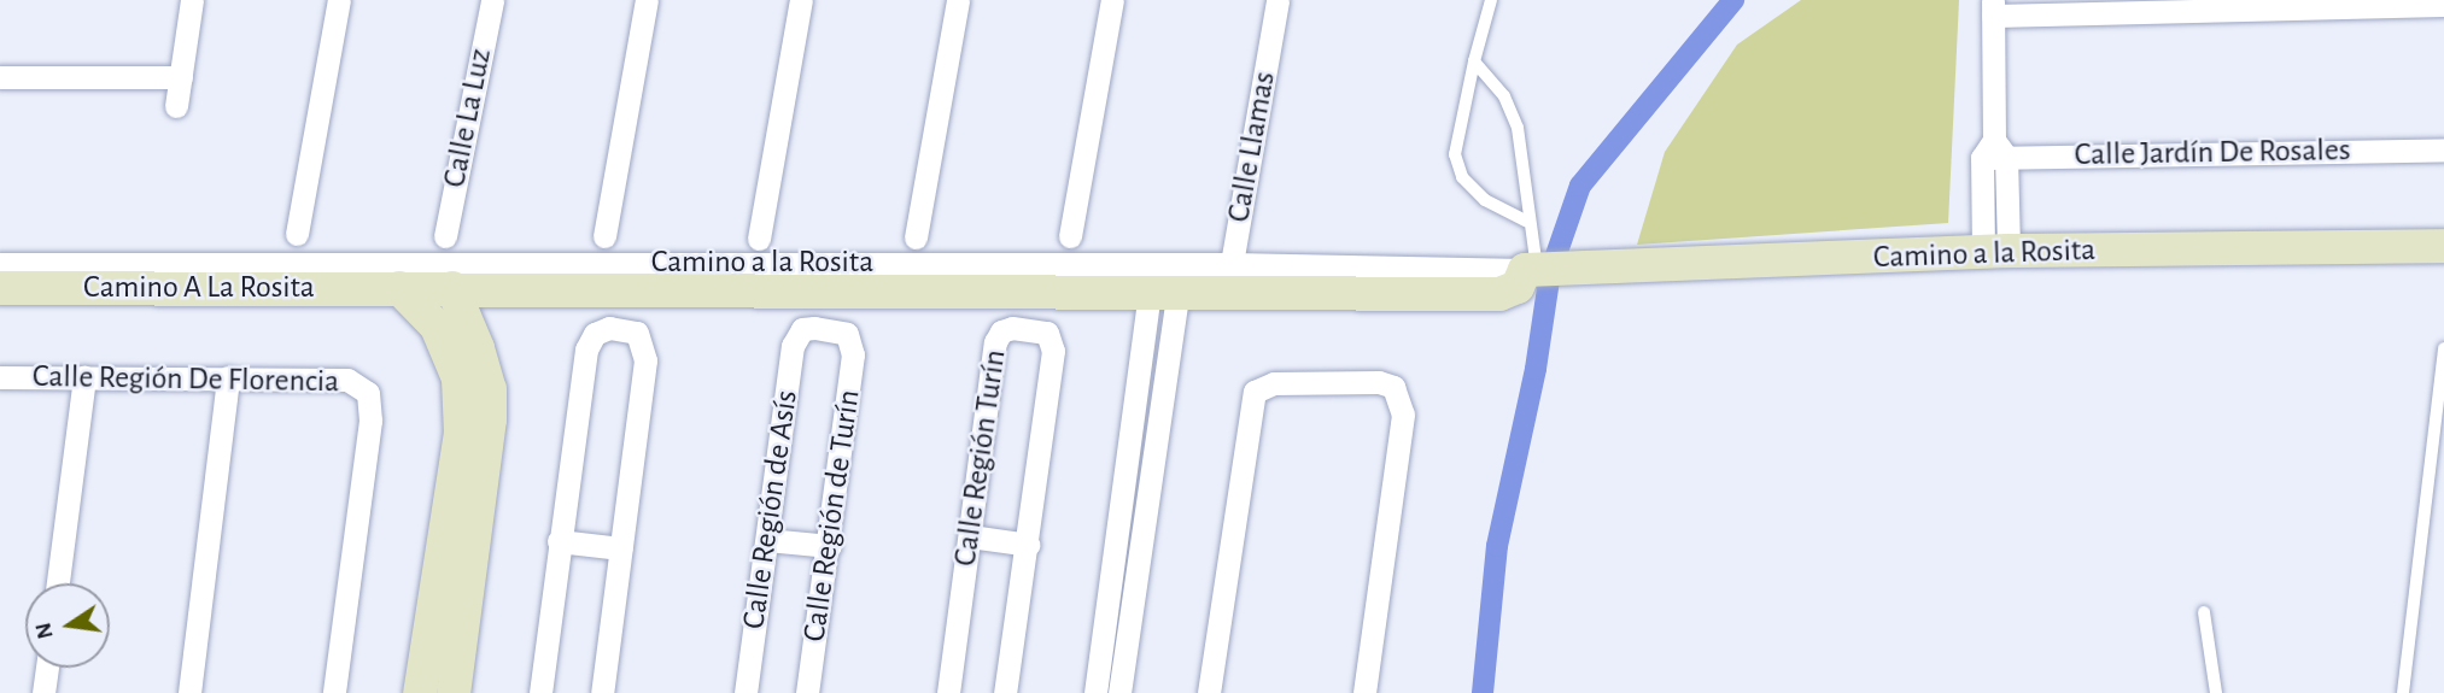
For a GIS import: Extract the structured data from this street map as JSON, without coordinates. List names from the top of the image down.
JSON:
{
  "streets": {
    "street": [
      "Calle La Luz",
      "Calle Llamas",
      "Calle Jardín De Rosales",
      "Camino a la Rosita",
      "Camino A La Rosita",
      "Calle Región De Florencia",
      "Calle Región Turín",
      "Calle Región de Asís",
      "Calle Región de Turín"
    ]
  },
  "crossings": [
    ["Calle Llamas", "Camino a la Rosita"],
    ["Camino a la Rosita", "Camino A La Rosita"],
    ["Calle Región de Asís", "Calle Región de Turín"]
  ],
  "north": "left"
}
